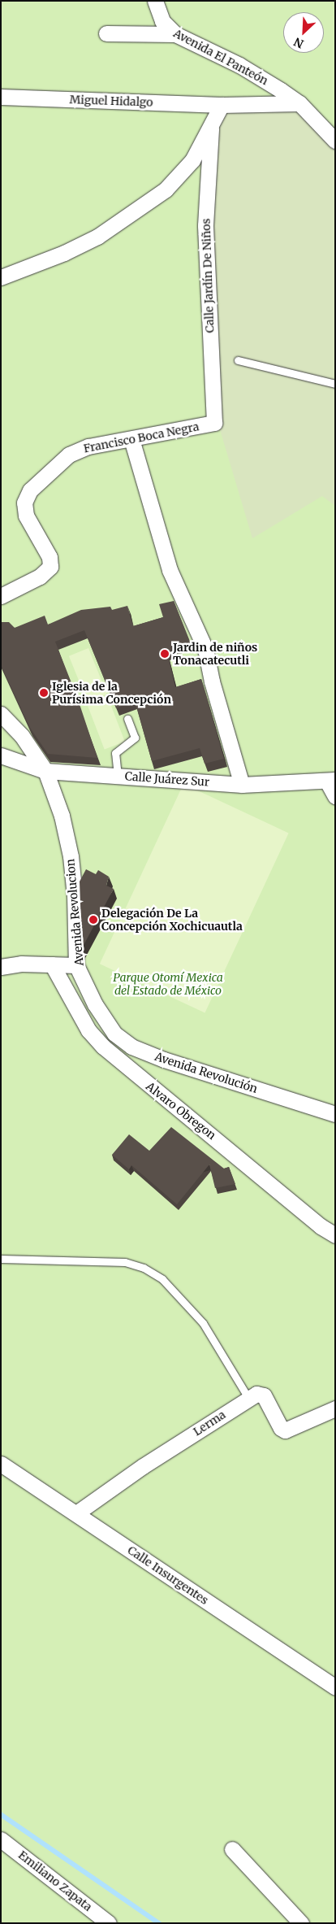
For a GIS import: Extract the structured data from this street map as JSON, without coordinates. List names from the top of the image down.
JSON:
{
  "streets": {
    "street": [
      "Avenida El Panteón",
      "Miguel Hidalgo",
      "Calle Jardín De Niños",
      "Francisco Boca Negra",
      "Calle Juárez Sur",
      "Avenida Revolucion",
      "Avenida Revolución",
      "Alvaro Obregon",
      "Lerma",
      "Calle Insurgentes",
      "Emiliano Zapata"
    ]
  },
  "crossings": [
    ["Avenida El Panteón", "Miguel Hidalgo"],
    ["Calle Jardín De Niños", "Francisco Boca Negra"],
    ["Calle Juárez Sur", "Avenida Revolucion"],
    ["Avenida Revolucion", "Avenida Revolución"],
    ["Lerma", "Calle Insurgentes"]
  ],
  "parks": ["Parque Otomí Mexica del Estado de México"],
  "places": ["Jardin de niños Tonacatecutli", "Iglesia de la Purísima Concepción", "Delegación De La Concepción Xochicuautla"],
  "north": "bottom left"
}
